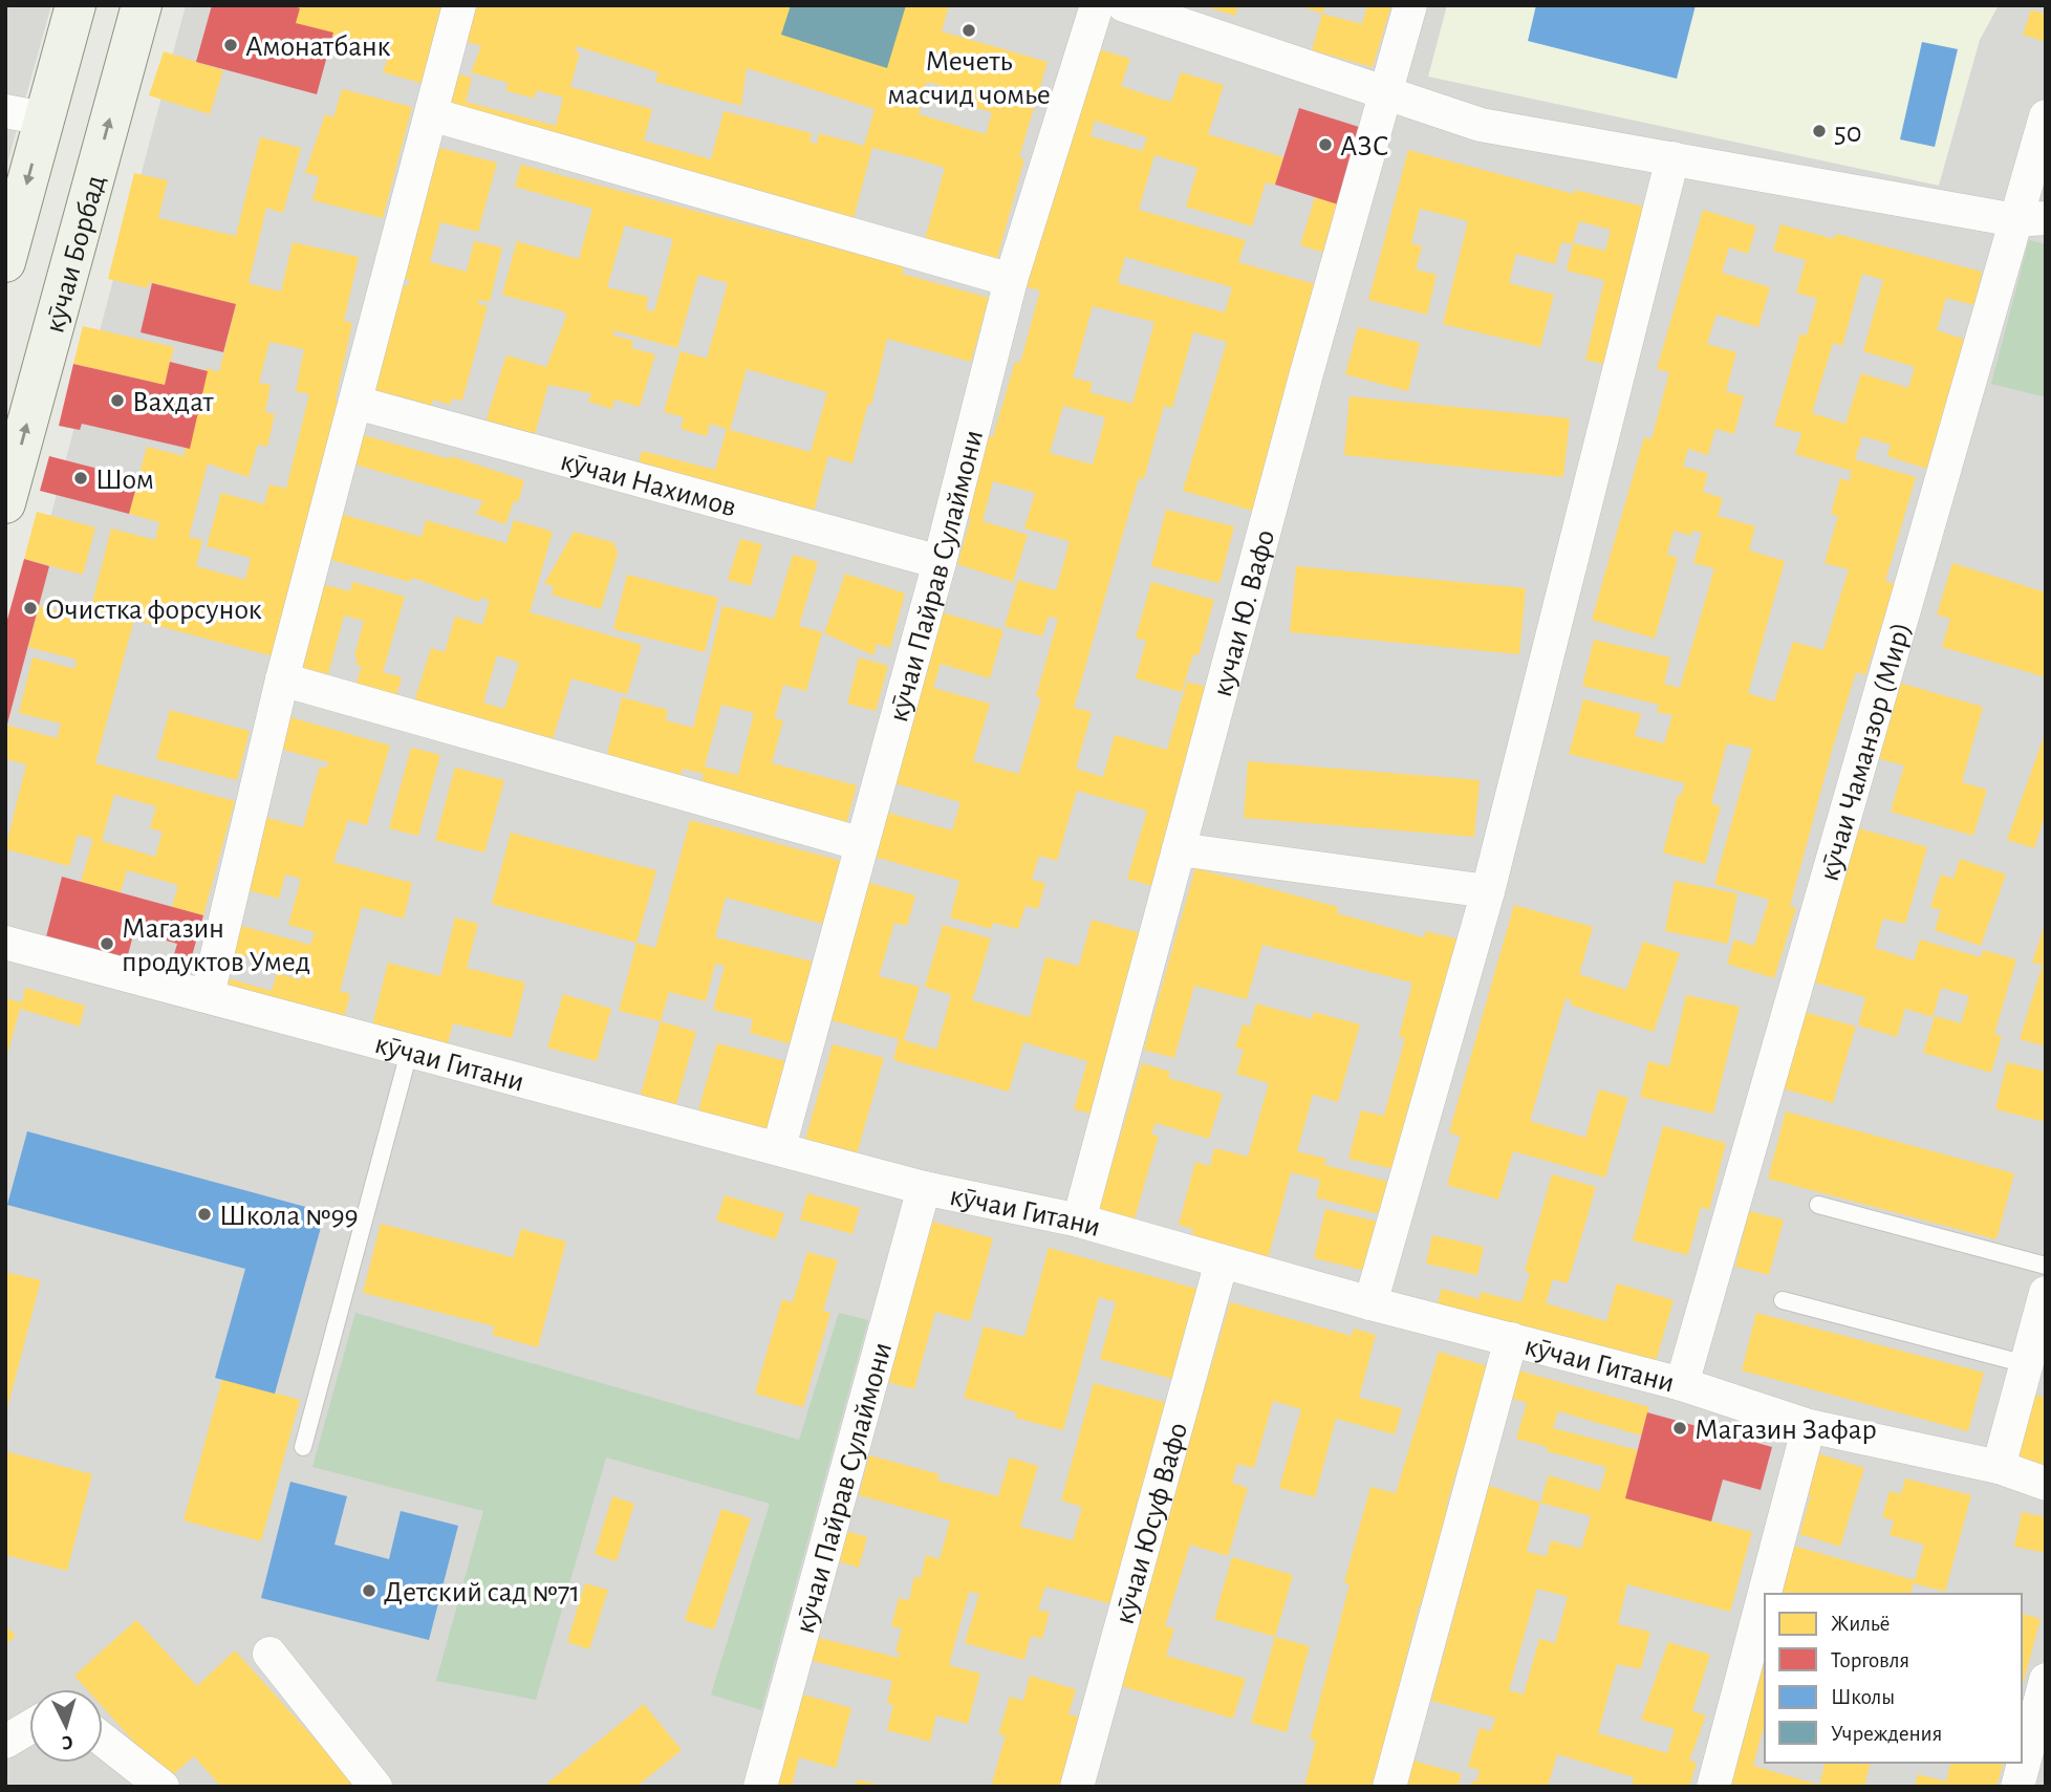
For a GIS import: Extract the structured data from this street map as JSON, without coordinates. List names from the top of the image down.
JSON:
{
  "streets": {
    "main road": ["кӯчаи Борбад"],
    "street": [
      "кӯчаи Нахимов",
      "кӯчаи Пайрав Сулаймони",
      "кучаи Ю. Вафо",
      "кӯчаи Чаманзор (Мир)",
      "кӯчаи Гитани",
      "кӯчаи Юсуф Вафо"
    ]
  },
  "crossings": [
    ["кӯчаи Нахимов", "кӯчаи Пайрав Сулаймони"],
    ["кӯчаи Пайрав Сулаймони", "кӯчаи Гитани"],
    ["кучаи Ю. Вафо", "кӯчаи Гитани"],
    ["кӯчаи Чаманзор (Мир)", "кӯчаи Гитани"],
    ["кӯчаи Гитани", "кӯчаи Юсуф Вафо"]
  ],
  "places": [
    "Мечеть масчид чомье",
    "Амонатбанк",
    "50",
    "АЗС",
    "Вахдат",
    "Шом",
    "Очистка форсунок",
    "Магазин продуктов Умед",
    "Школа №99",
    "Магазин Зафар",
    "Детский сад №71"
  ],
  "legend": [
    "Жильё",
    "Торговля",
    "Школы",
    "Учреждения"
  ],
  "north": "bottom"
}
